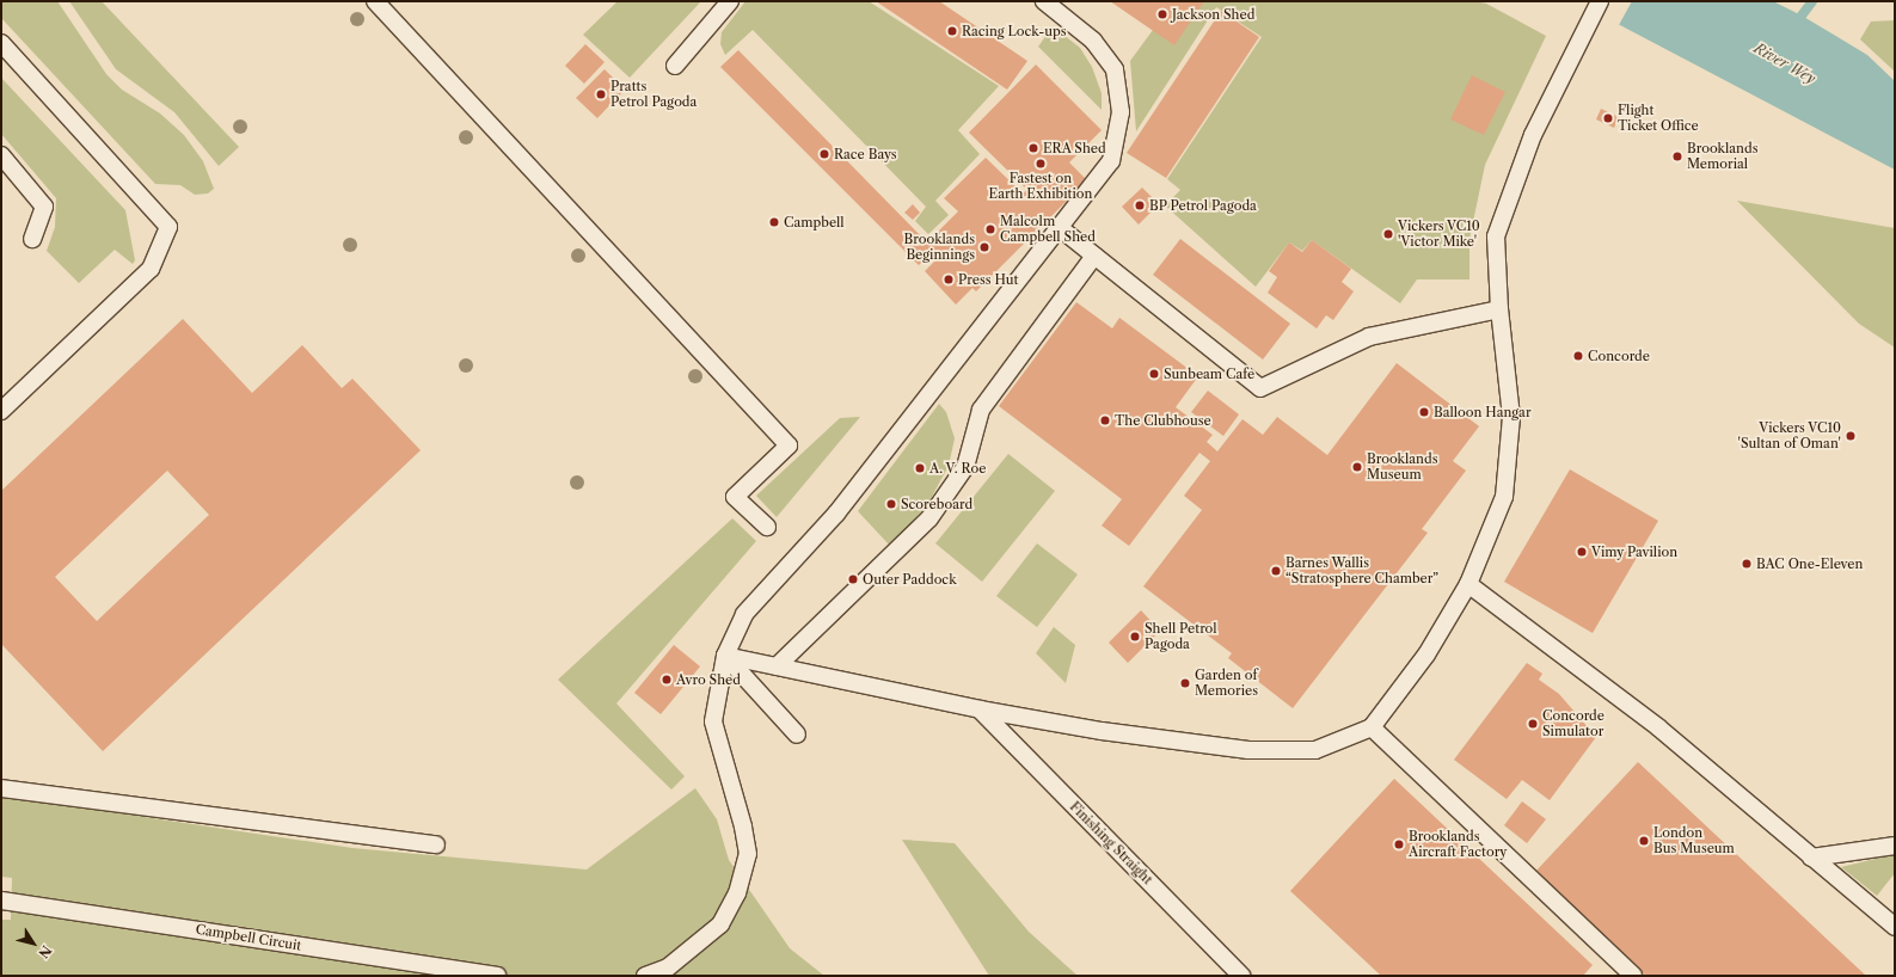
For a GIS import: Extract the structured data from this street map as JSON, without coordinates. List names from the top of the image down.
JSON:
{
  "streets": {
    "lane": ["Finishing Straight", "Campbell Circuit"]
  },
  "water": ["River Wey"],
  "places": [
    "Jackson Shed",
    "Racing Lock-ups",
    "Pratts Petrol Pagoda",
    "Flight Ticket Office",
    "ERA Shed",
    "Race Bays",
    "Brooklands Memorial",
    "Fastest on Earth Exhibition",
    "BP Petrol Pagoda",
    "Campbell",
    "Malcolm Campbell Shed",
    "Vickers VC10 'Victor Mike'",
    "Brooklands Beginnings",
    "Press Hut",
    "Concorde",
    "Sunbeam Cafe",
    "Balloon Hangar",
    "The Clubhouse",
    "Vickers VC10 'Sultan of Oman'",
    "Brooklands Museum",
    "A. V. Roe",
    "Scoreboard",
    "Vimy Pavilion",
    "BAC One-Eleven",
    "Barnes Wallis “Stratosphere Chamber”",
    "Outer Paddock",
    "Shell Petrol Pagoda",
    "Avro Shed",
    "Garden of Memories",
    "Concorde Simulator",
    "London Bus Museum",
    "Brooklands Aircraft Factory"
  ],
  "north": "bottom right"
}
